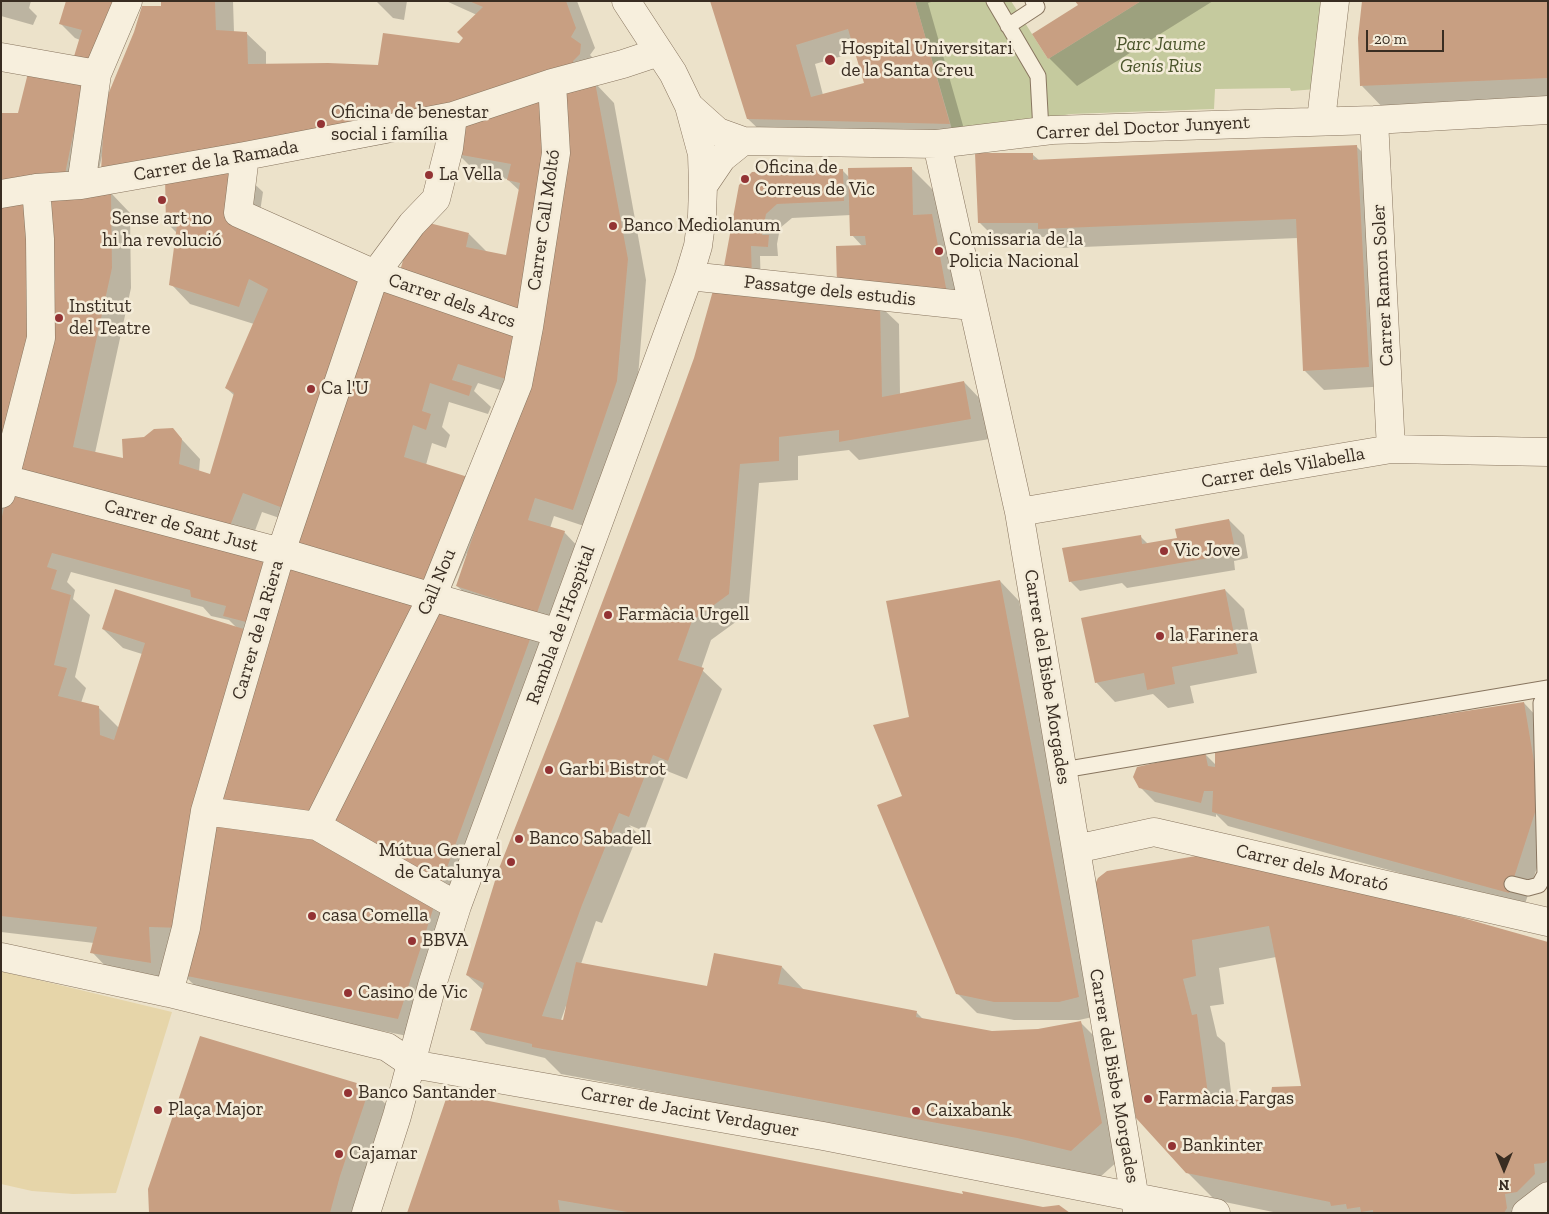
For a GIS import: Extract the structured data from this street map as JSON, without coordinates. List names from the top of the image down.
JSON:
{
  "streets": {
    "street": [
      "Carrer del Doctor Junyent",
      "Carrer de la Ramada",
      "Carrer Call Moltó",
      "Carrer Ramon Soler",
      "Passatge dels estudis",
      "Carrer dels Arcs",
      "Carrer dels Vilabella",
      "Carrer de Sant Just",
      "Call Nou",
      "Rambla de l'Hospital",
      "Carrer de la Riera",
      "Carrer del Bisbe Morgades",
      "Carrer dels Morató",
      "Carrer de Jacint Verdaguer"
    ]
  },
  "crossings": [
    ["Carrer del Doctor Junyent", "Carrer Ramon Soler"],
    ["Carrer del Doctor Junyent", "Rambla de l'Hospital"],
    ["Carrer del Doctor Junyent", "Carrer del Bisbe Morgades"],
    ["Carrer de la Ramada", "Carrer Call Moltó"],
    ["Carrer de la Ramada", "Carrer dels Arcs"],
    ["Carrer de la Ramada", "Rambla de l'Hospital"],
    ["Carrer de la Ramada", "Carrer de la Riera"],
    ["Carrer Call Moltó", "Carrer dels Arcs"],
    ["Carrer Call Moltó", "Call Nou"],
    ["Carrer Ramon Soler", "Carrer dels Vilabella"],
    ["Passatge dels estudis", "Rambla de l'Hospital"],
    ["Passatge dels estudis", "Carrer del Bisbe Morgades"],
    ["Carrer dels Arcs", "Call Nou"],
    ["Carrer dels Arcs", "Carrer de la Riera"],
    ["Carrer dels Vilabella", "Carrer del Bisbe Morgades"],
    ["Carrer de Sant Just", "Call Nou"],
    ["Carrer de Sant Just", "Rambla de l'Hospital"],
    ["Carrer de Sant Just", "Carrer de la Riera"],
    ["Rambla de l'Hospital", "Carrer de Jacint Verdaguer"],
    ["Carrer de la Riera", "Carrer de Jacint Verdaguer"],
    ["Carrer del Bisbe Morgades", "Carrer dels Morató"],
    ["Carrer del Bisbe Morgades", "Carrer de Jacint Verdaguer"]
  ],
  "parks": ["Parc Jaume Genís Rius"],
  "places": [
    "Hospital Universitari de la Santa Creu",
    "Oficina de benestar social i família",
    "La Vella",
    "Oficina de Correus de Vic",
    "Sense art no hi ha revolució",
    "Banco Mediolanum",
    "Comissaria de la Policia Nacional",
    "Institut del Teatre",
    "Ca l'U",
    "Vic Jove",
    "Farmàcia Urgell",
    "la Farinera",
    "Garbi Bistrot",
    "Banco Sabadell",
    "Mútua General de Catalunya",
    "casa Comella",
    "BBVA",
    "Casino de Vic",
    "Banco Santander",
    "Farmàcia Fargas",
    "Plaça Major",
    "Caixabank",
    "Bankinter",
    "Cajamar"
  ],
  "scale_bar": "20 m",
  "north": "bottom"
}
